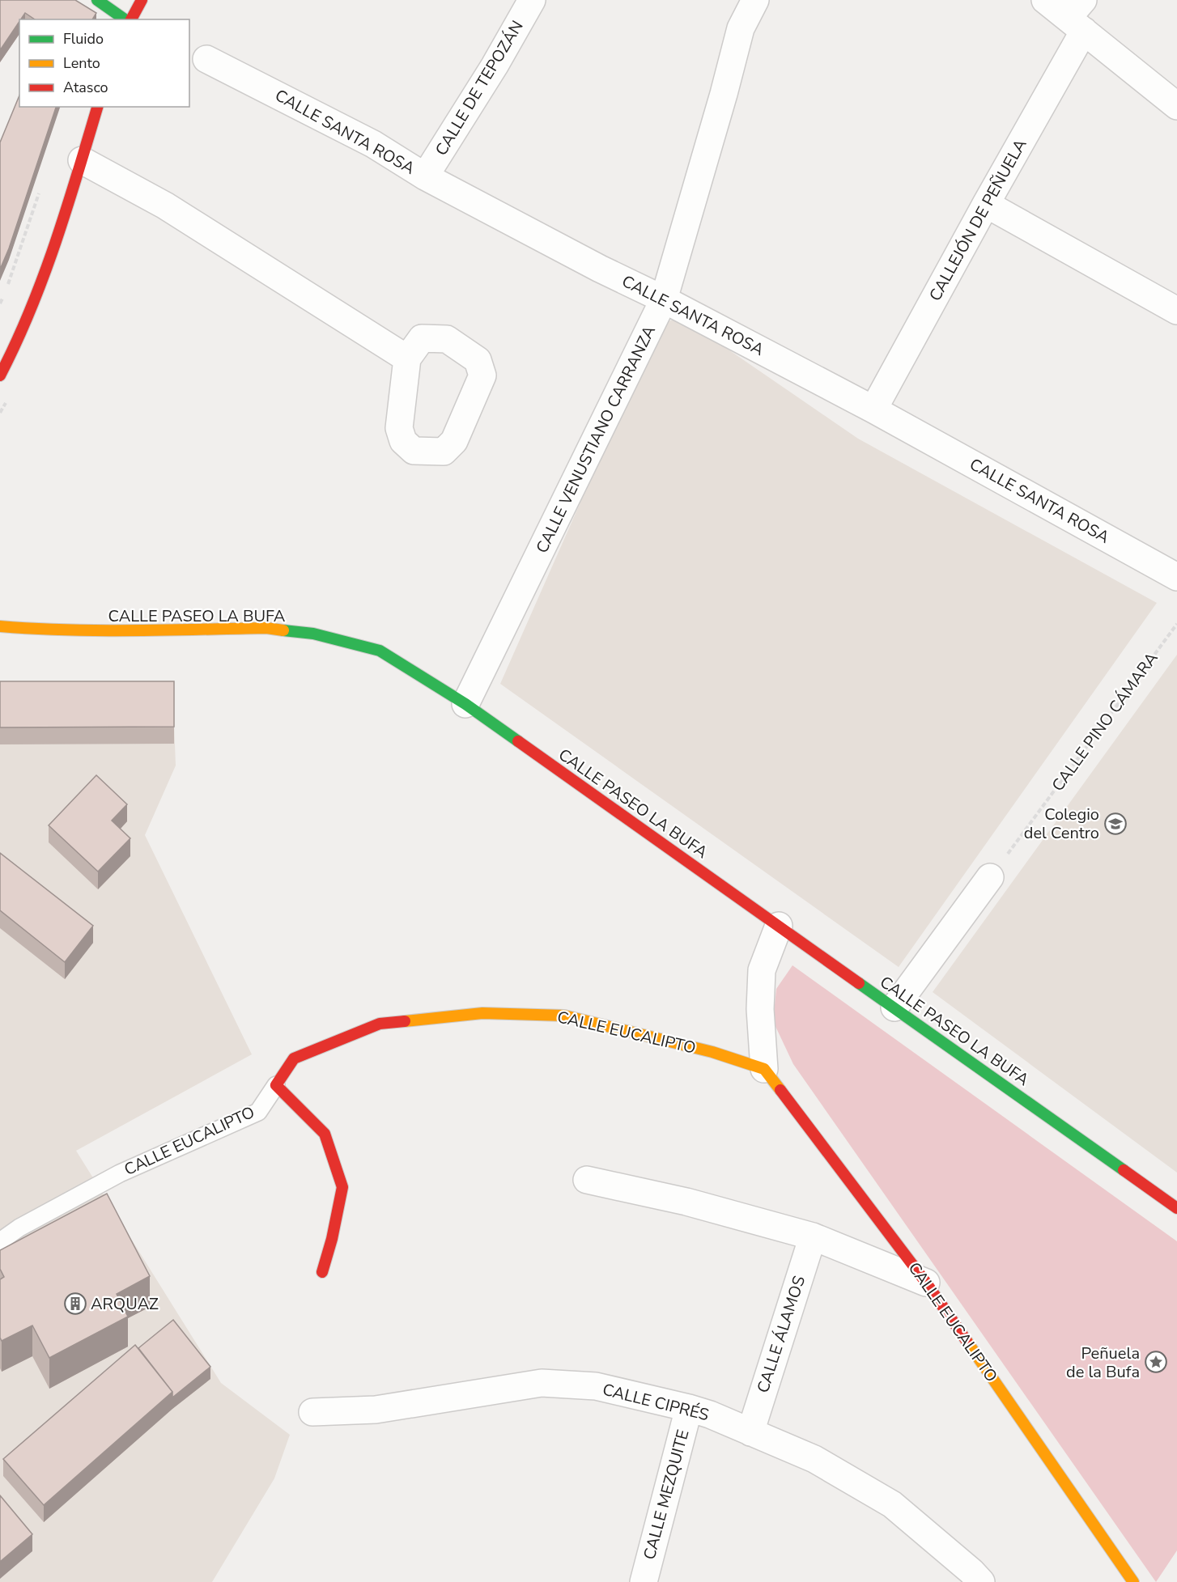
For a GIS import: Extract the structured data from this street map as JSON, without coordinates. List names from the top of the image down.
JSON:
{
  "streets": {
    "street": [
      "CALLE DE TEPOZÁN",
      "CALLE SANTA ROSA",
      "CALLEJÓN DE PEÑUELA",
      "CALLE VENUSTIANO CARRANZA",
      "CALLE PASEO LA BUFA",
      "CALLE EUCALIPTO",
      "CALLE ÁLAMOS",
      "CALLE CIPRÉS",
      "CALLE MEZQUITE"
    ],
    "path": ["CALLE PINO CÁMARA"]
  },
  "crossings": [
    ["CALLE DE TEPOZÁN", "CALLE SANTA ROSA"],
    ["CALLE SANTA ROSA", "CALLEJÓN DE PEÑUELA"],
    ["CALLE SANTA ROSA", "CALLE VENUSTIANO CARRANZA"],
    ["CALLE VENUSTIANO CARRANZA", "CALLE PASEO LA BUFA"],
    ["CALLE ÁLAMOS", "CALLE CIPRÉS"],
    ["CALLE CIPRÉS", "CALLE MEZQUITE"]
  ],
  "places": {
    "school or university": ["Colegio del Centro"],
    "building": ["ARQUAZ"],
    "place": ["Peñuela de la Bufa"]
  },
  "legend": ["Fluido", "Lento", "Atasco"]
}
